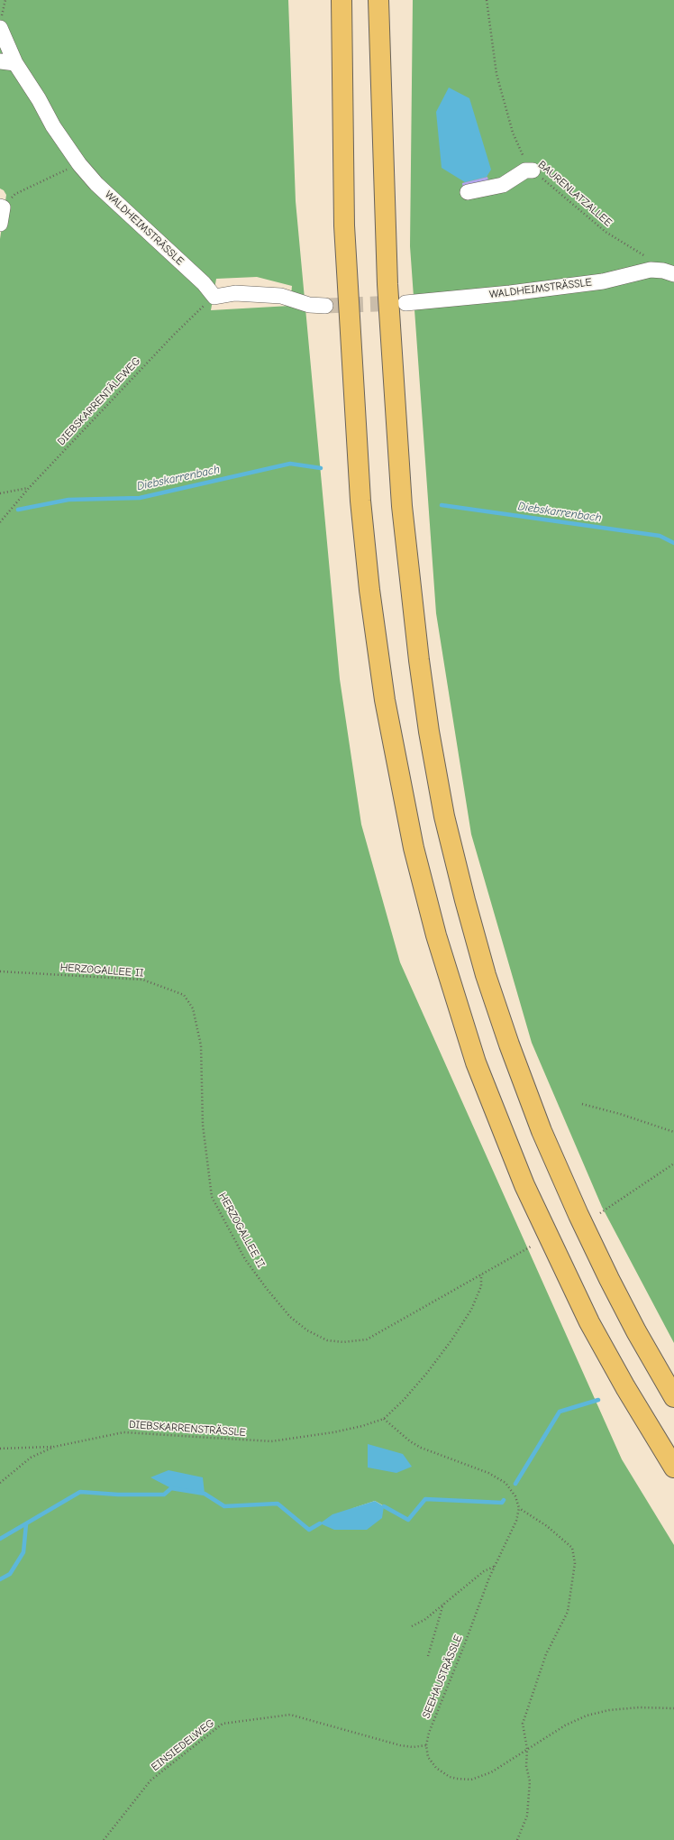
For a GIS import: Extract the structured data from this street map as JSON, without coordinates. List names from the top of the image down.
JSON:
{
  "streets": {
    "lane": ["WALDHEIMSTRÄSSLE"],
    "path": [
      "BAURENLATZALLEE",
      "DIEBSKARRENTÄLEWEG",
      "HERZOGALLEE II",
      "DIEBSKARRENSTRÄSSLE",
      "SEEHAUSTRÄSSLE",
      "EINSIEDELWEG"
    ]
  },
  "crossings": [
    ["BAURENLATZALLEE", "WALDHEIMSTRÄSSLE"],
    ["WALDHEIMSTRÄSSLE", "DIEBSKARRENTÄLEWEG"],
    ["SEEHAUSTRÄSSLE", "EINSIEDELWEG"]
  ],
  "water": ["Diebskarrenbach"]
}
